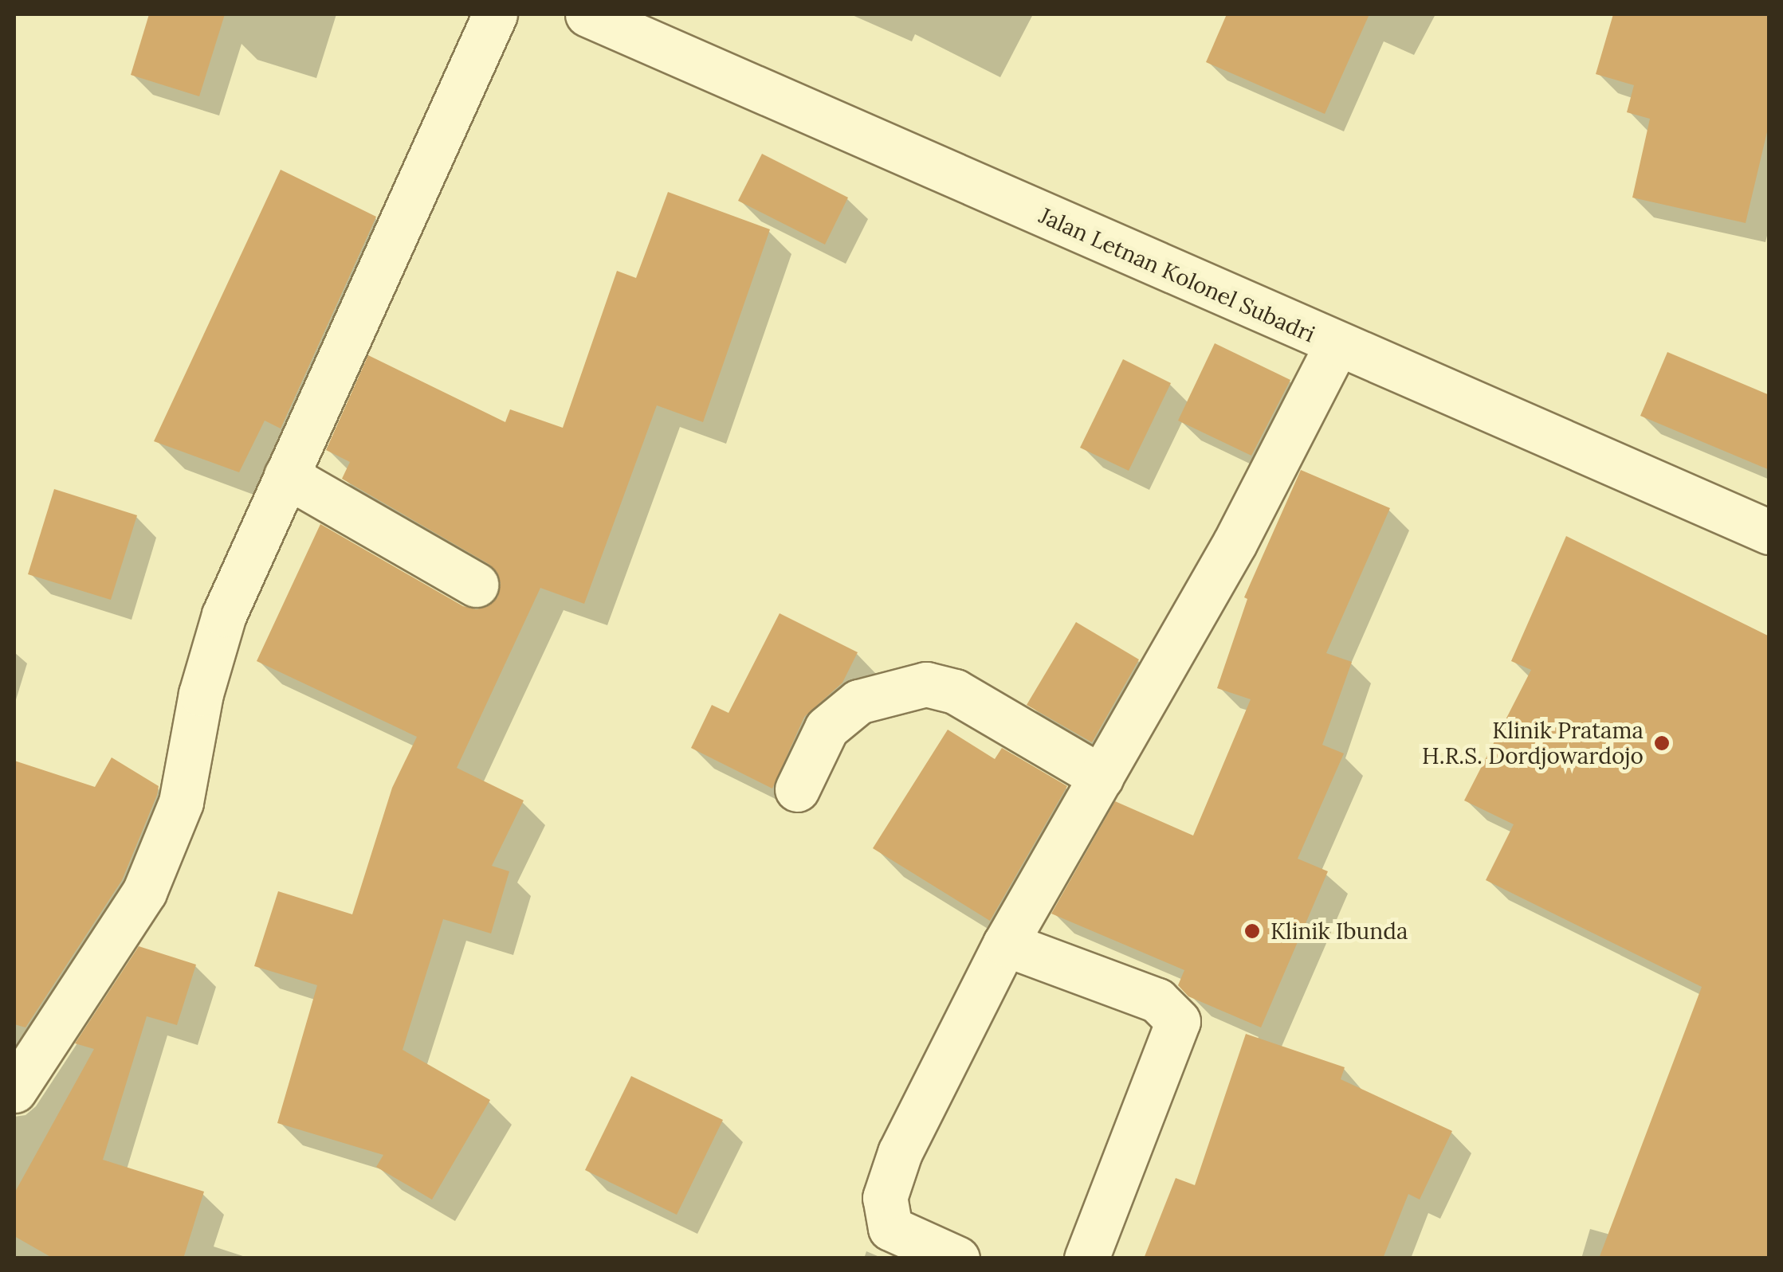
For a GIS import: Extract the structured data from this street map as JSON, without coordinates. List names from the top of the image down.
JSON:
{
  "streets": {
    "street": ["Jalan Letnan Kolonel Subadri"]
  },
  "places": ["Klinik Pratama H.R.S. Dordjowardojo", "Klinik Ibunda"]
}
